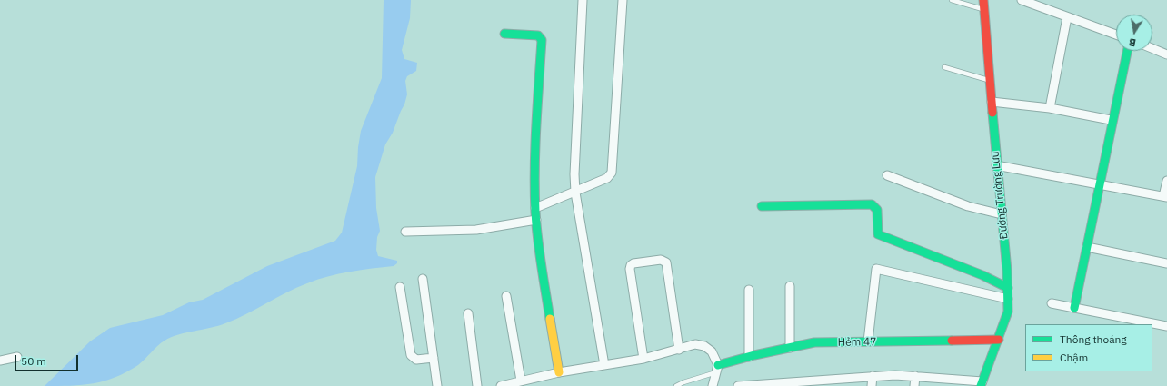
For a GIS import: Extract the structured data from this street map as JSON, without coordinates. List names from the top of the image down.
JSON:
{
  "streets": {
    "street": ["Đường Trường Lưu", "Hẻm 47"]
  },
  "crossings": [
    ["Đường Trường Lưu", "Hẻm 47"]
  ],
  "legend": ["Thông thoáng", "Chậm"],
  "scale_bar": "50 m",
  "north": "bottom"
}
